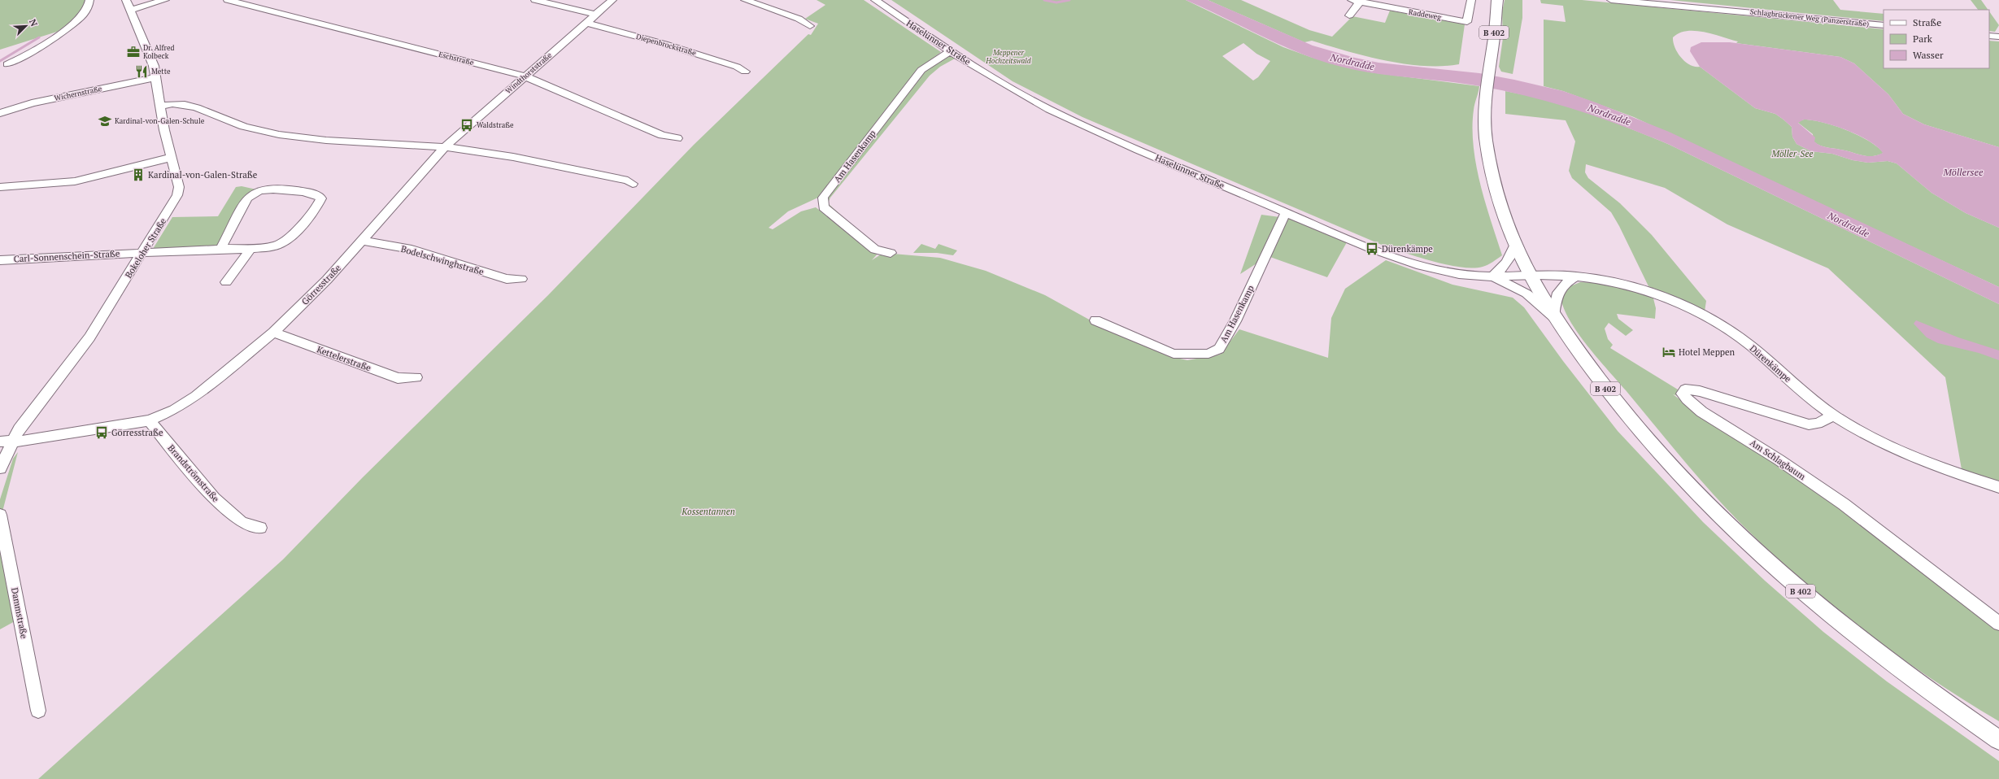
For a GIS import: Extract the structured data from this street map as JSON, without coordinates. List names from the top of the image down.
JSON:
{
  "streets": {
    "main road": ["B 402"],
    "street": [
      "Raddeweg",
      "Schlagbrückener Weg (Panzerstraße)",
      "Haselünner Straße",
      "Diepenbrockstraße",
      "Eschstraße",
      "Windthorststraße",
      "Wichernstraße",
      "Am Hasenkamp",
      "Bokeloher Straße",
      "Carl-Sonnenschein-Straße",
      "Bodelschwinghstraße",
      "Görresstraße",
      "Kettelerstraße",
      "Dürenkämpe",
      "Am Schlagbaum",
      "Brandströmstraße",
      "Dammstraße"
    ]
  },
  "crossings": [
    ["B 402", "Haselünner Straße"],
    ["B 402", "Dürenkämpe"],
    ["Haselünner Straße", "Am Hasenkamp"],
    ["Haselünner Straße", "Dürenkämpe"],
    ["Diepenbrockstraße", "Windthorststraße"],
    ["Eschstraße", "Windthorststraße"],
    ["Windthorststraße", "Görresstraße"],
    ["Wichernstraße", "Bokeloher Straße"],
    ["Bokeloher Straße", "Carl-Sonnenschein-Straße"],
    ["Bokeloher Straße", "Görresstraße"],
    ["Bodelschwinghstraße", "Görresstraße"],
    ["Görresstraße", "Kettelerstraße"],
    ["Görresstraße", "Brandströmstraße"],
    ["Dürenkämpe", "Am Schlagbaum"]
  ],
  "water": ["Nordradde", "Möllersee"],
  "parks": ["Meppener Hochzeitswald", "Möller-See", "Kossentannen"],
  "places": {
    "office": ["Dr. Alfred Kolbeck"],
    "restaurant": ["Mette"],
    "school or university": ["Kardinal-von-Galen-Schule"],
    "bus stop": ["Waldstraße", "Dürenkämpe", "Görresstraße"],
    "building": ["Kardinal-von-Galen-Straße"],
    "hotel": ["Hotel Meppen"]
  },
  "legend": ["Straße", "Park", "Wasser"],
  "north": "top right"
}
